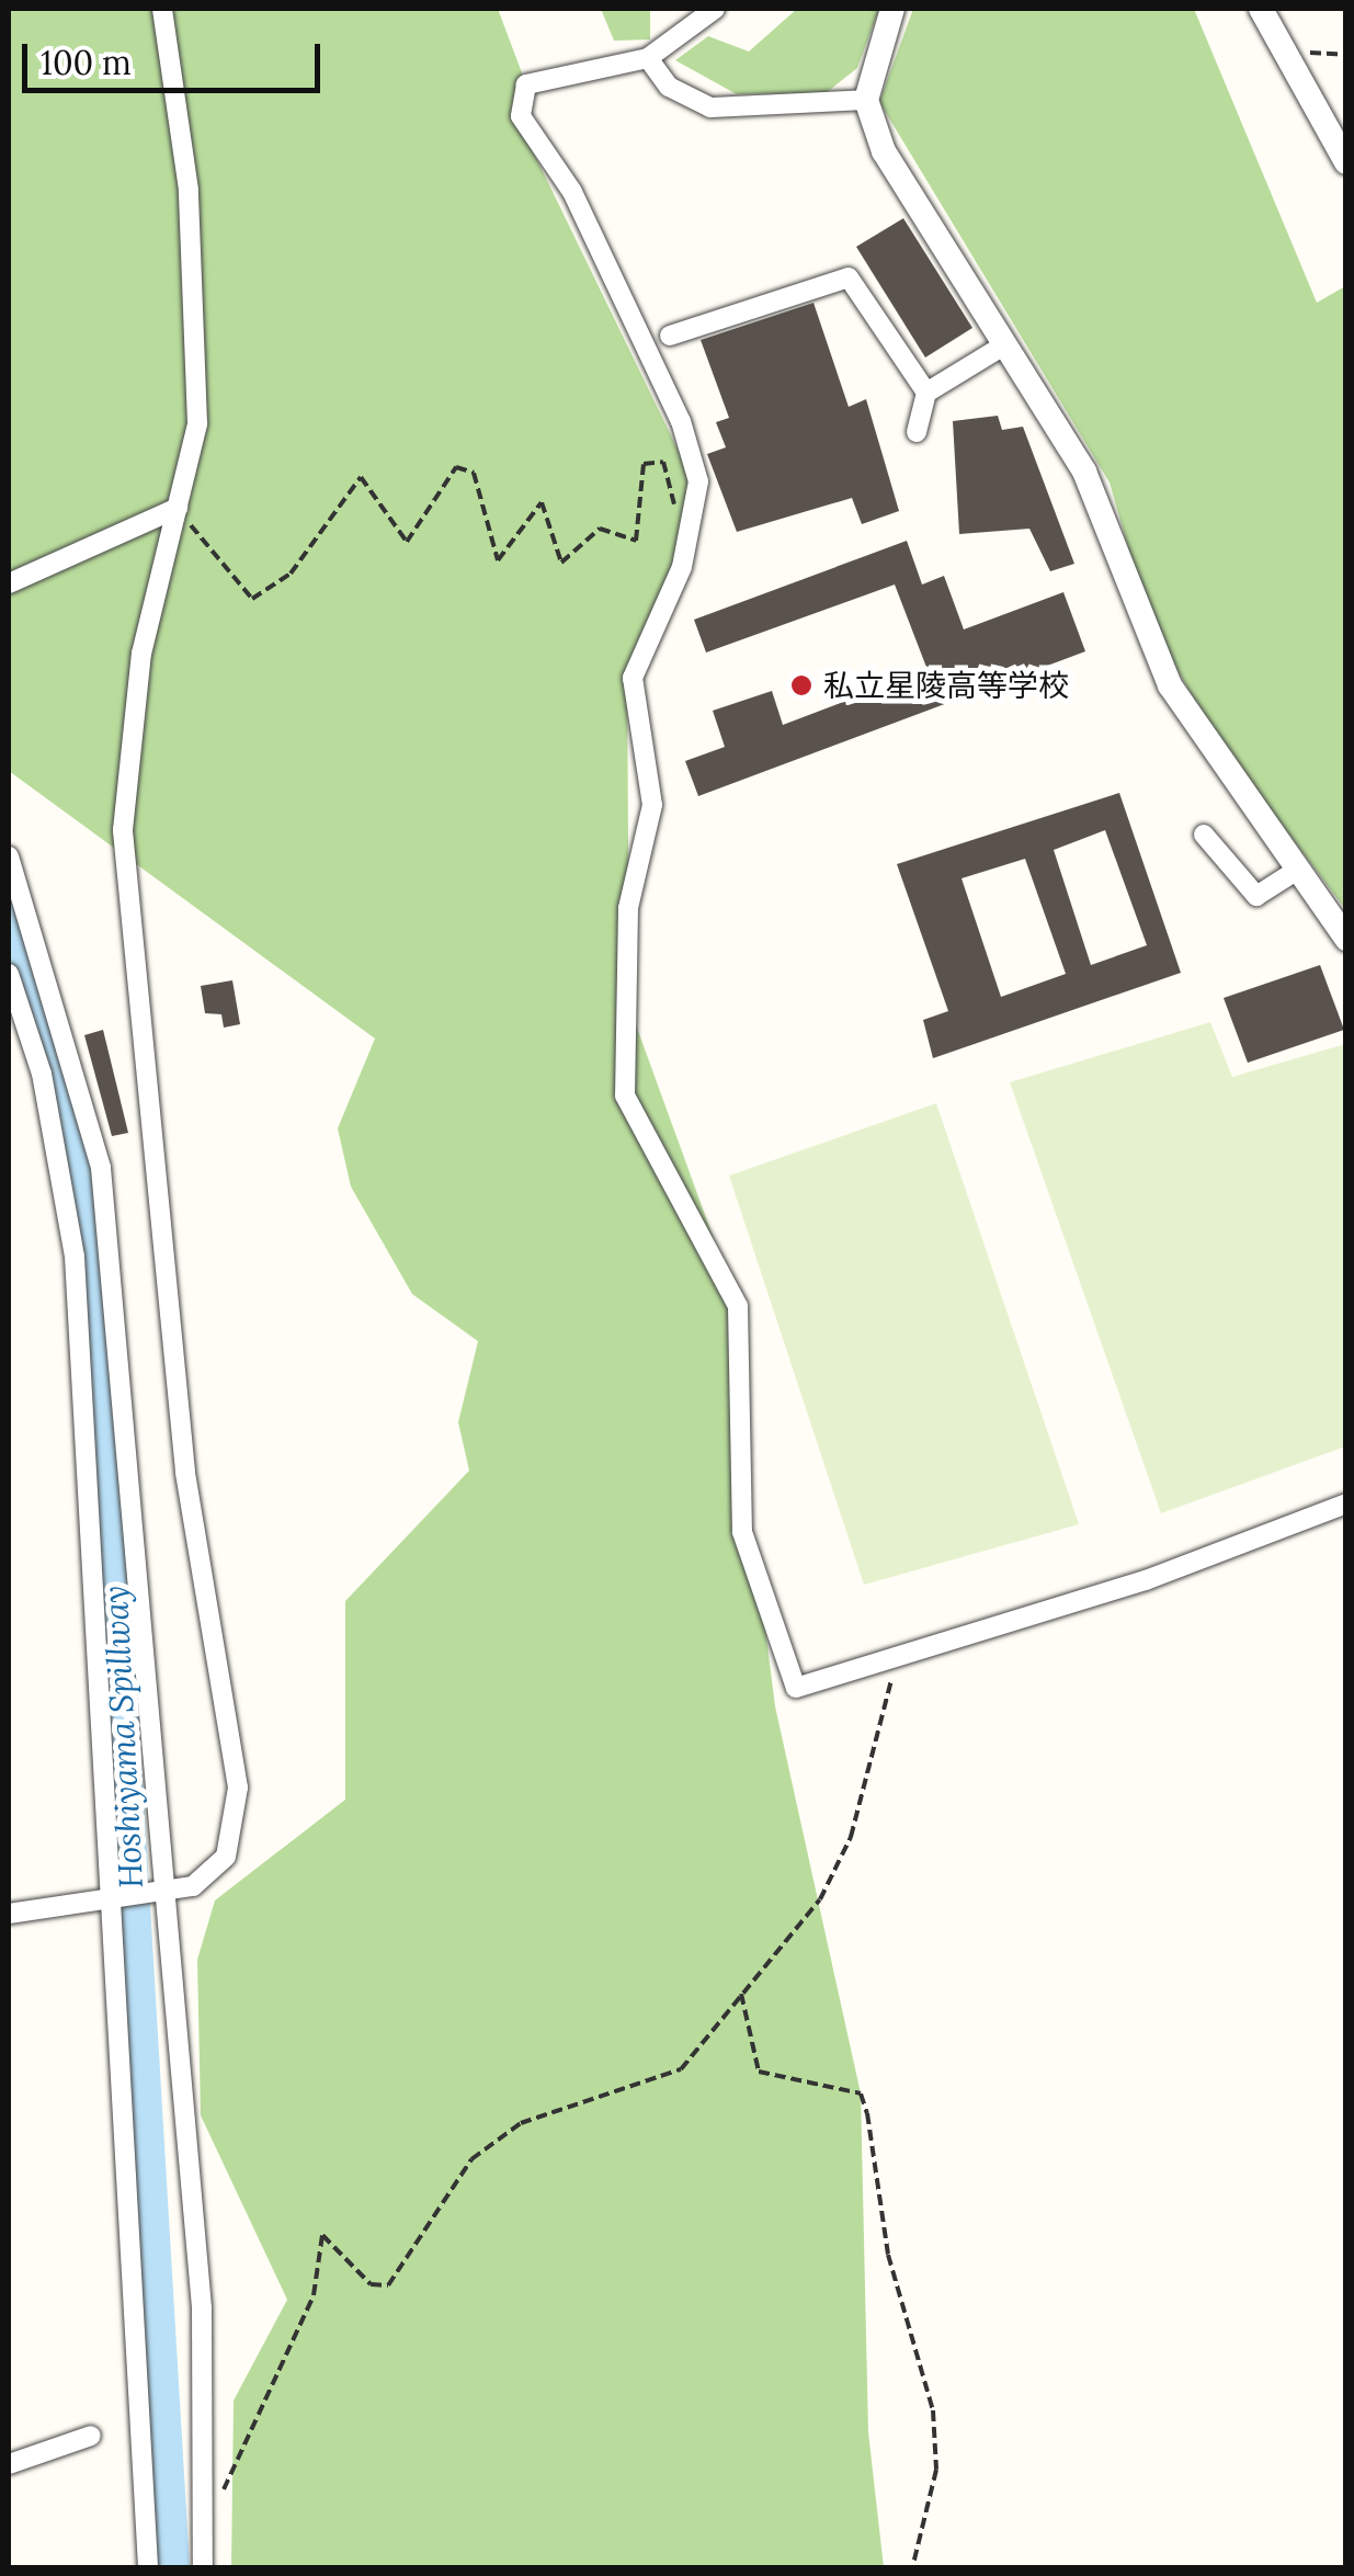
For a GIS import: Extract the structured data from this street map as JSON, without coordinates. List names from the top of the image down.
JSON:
{
  "water": ["Hoshiyama Spillway"],
  "places": ["私立星陵高等学校"],
  "scale_bar": "100 m"
}
